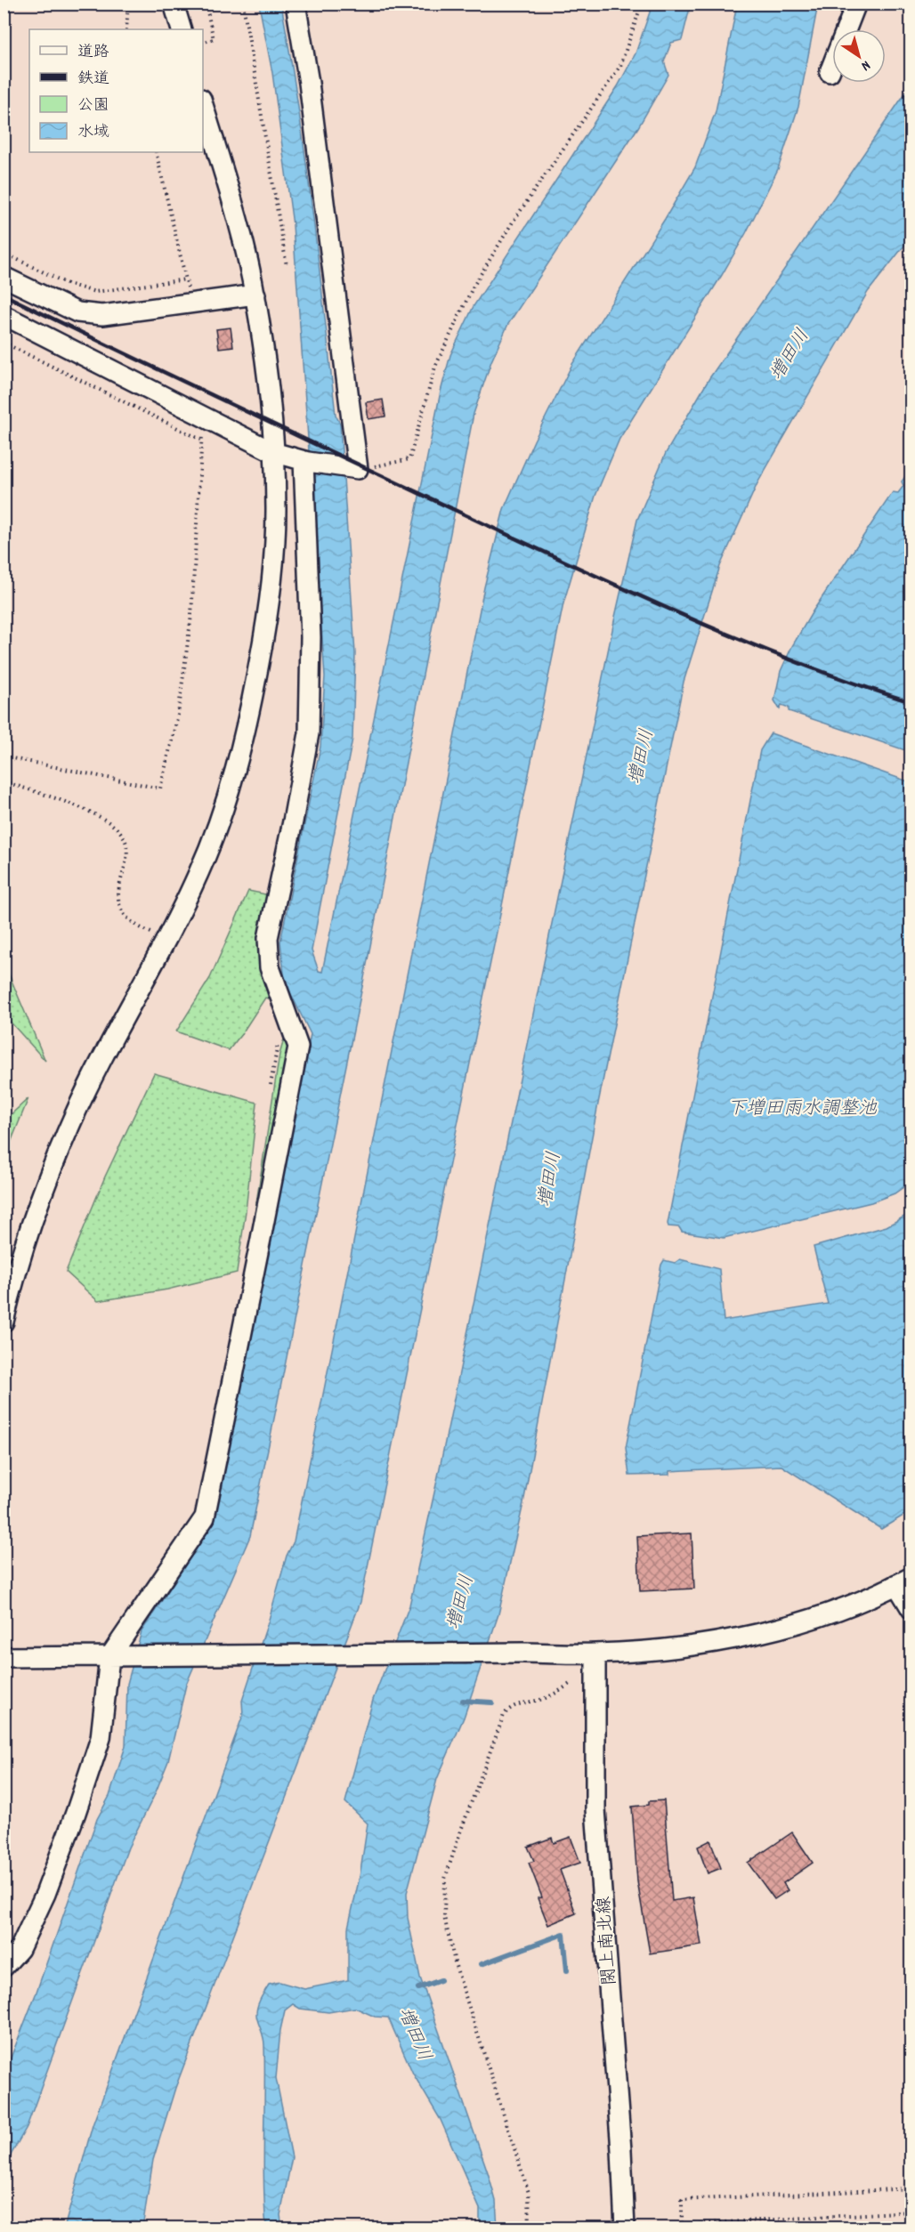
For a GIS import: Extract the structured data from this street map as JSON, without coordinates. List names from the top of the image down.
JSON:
{
  "streets": {
    "street": ["閖上南北線"]
  },
  "water": ["増田川", "下増田雨水調整池"],
  "legend": [
    "道路",
    "鉄道",
    "公園",
    "水域"
  ],
  "north": "bottom right"
}
